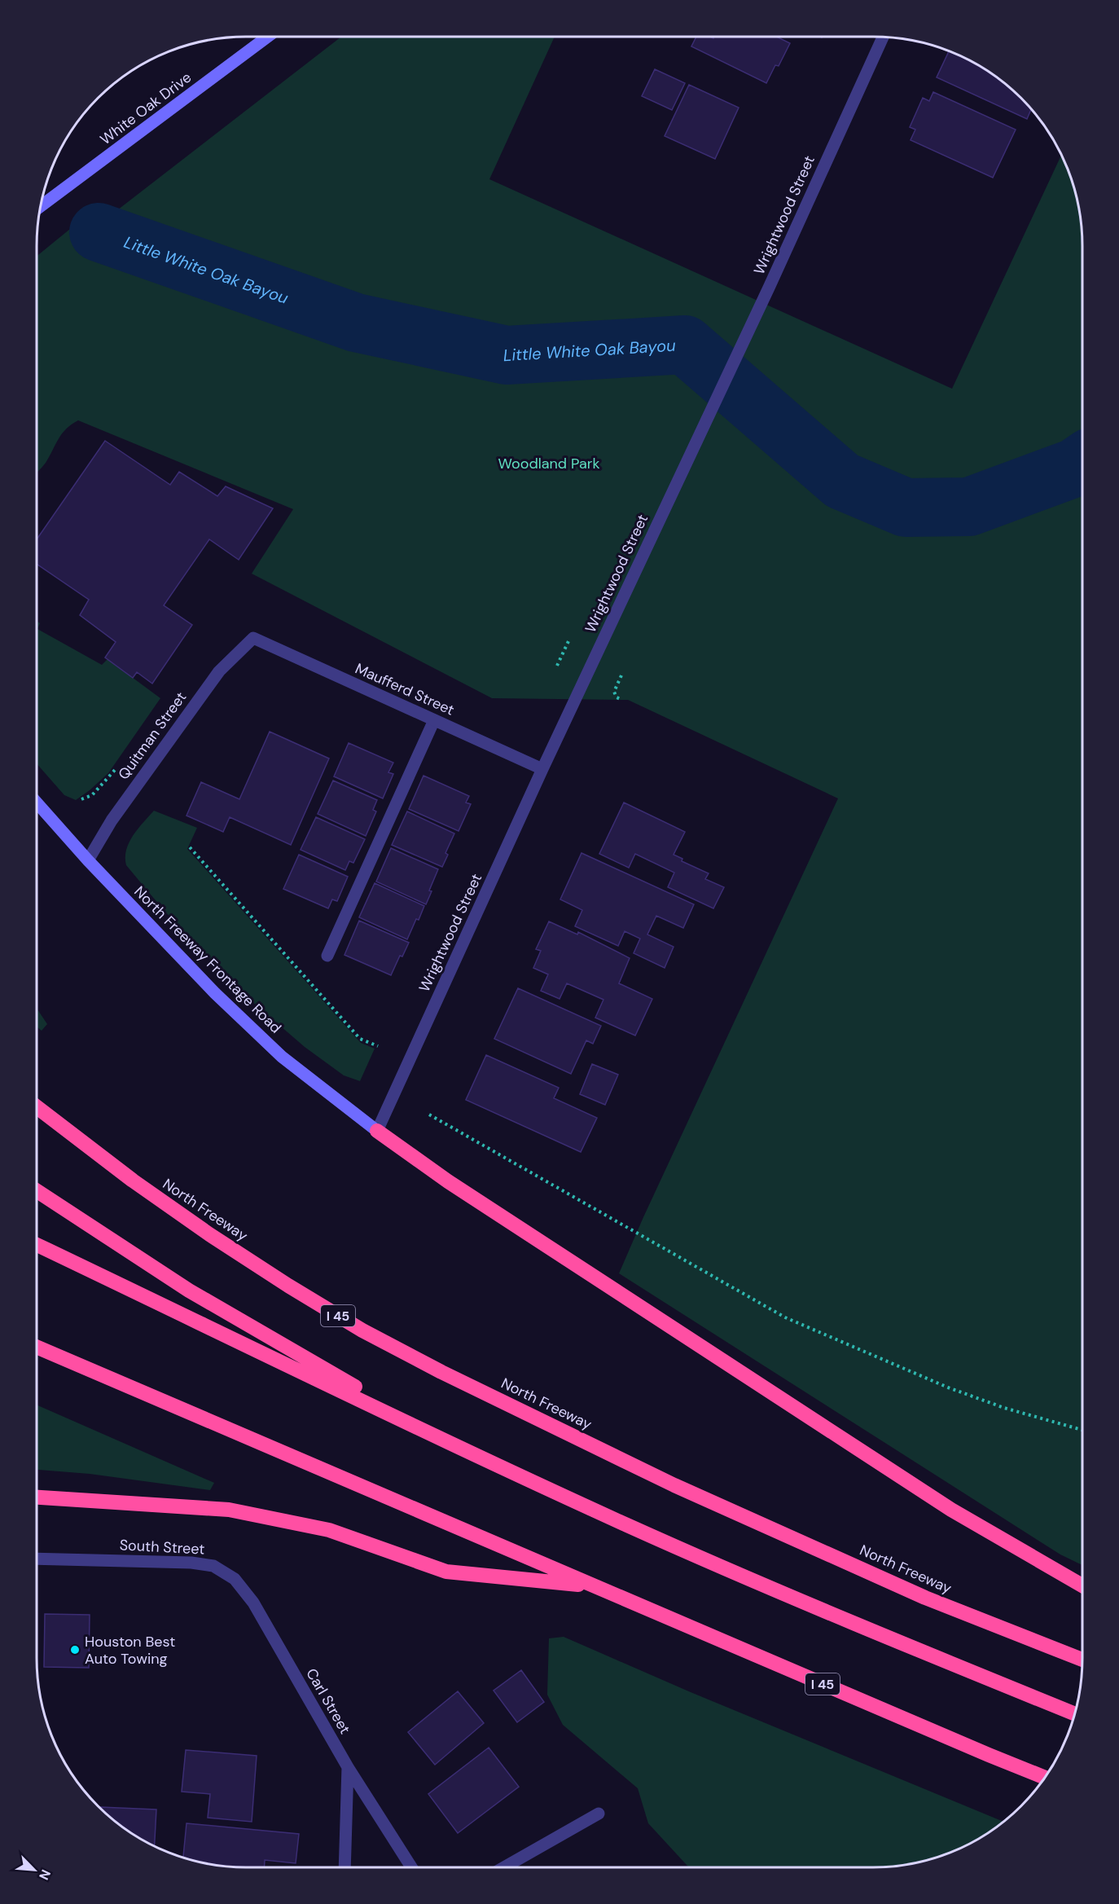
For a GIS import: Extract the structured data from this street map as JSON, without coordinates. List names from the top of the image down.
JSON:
{
  "streets": {
    "highway": ["North Freeway", "I 45"],
    "main road": ["White Oak Drive", "North Freeway Frontage Road"],
    "street": [
      "Wrightwood Street",
      "Maufferd Street",
      "Quitman Street",
      "South Street",
      "Carl Street"
    ]
  },
  "crossings": [
    ["Wrightwood Street", "Maufferd Street"],
    ["Wrightwood Street", "North Freeway Frontage Road"],
    ["Maufferd Street", "Quitman Street"],
    ["Quitman Street", "North Freeway Frontage Road"],
    ["South Street", "Carl Street"]
  ],
  "water": ["Little White Oak Bayou"],
  "parks": ["Woodland Park"],
  "places": ["Houston Best Auto Towing"],
  "north": "bottom right"
}
